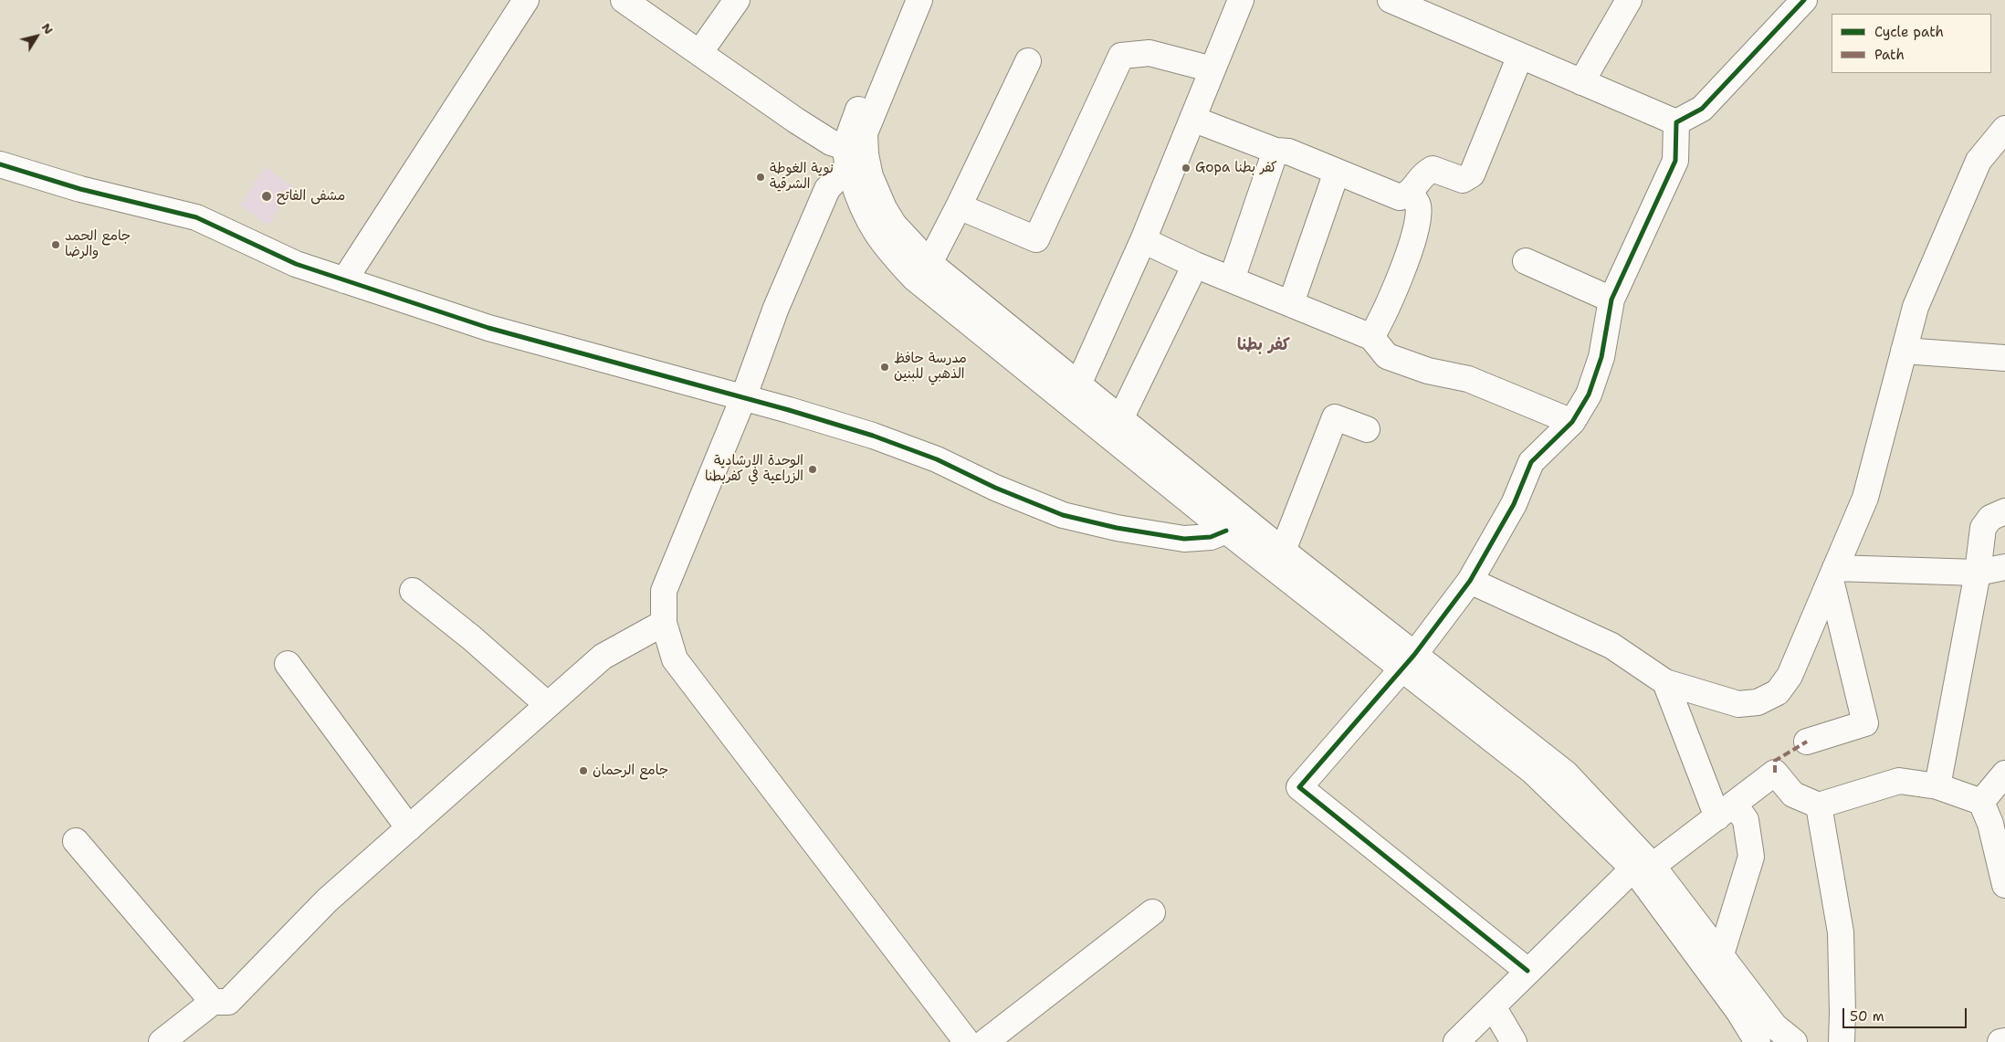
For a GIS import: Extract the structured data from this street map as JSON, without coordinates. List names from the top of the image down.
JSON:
{
  "districts": ["كفر بطنا"],
  "places": [
    "Gopa كفر بطنا",
    "نوية الغوطة الشرقية",
    "مشفى الفاتح",
    "جامع الحمد والرضا",
    "مدرسة حافظ الذهبي للبنين",
    "الوحدة الإرشادية الزراعية في كفربطنا",
    "جامع الرحمان"
  ],
  "legend": ["Cycle path", "Path"],
  "scale_bar": "50 m",
  "north": "top right"
}
